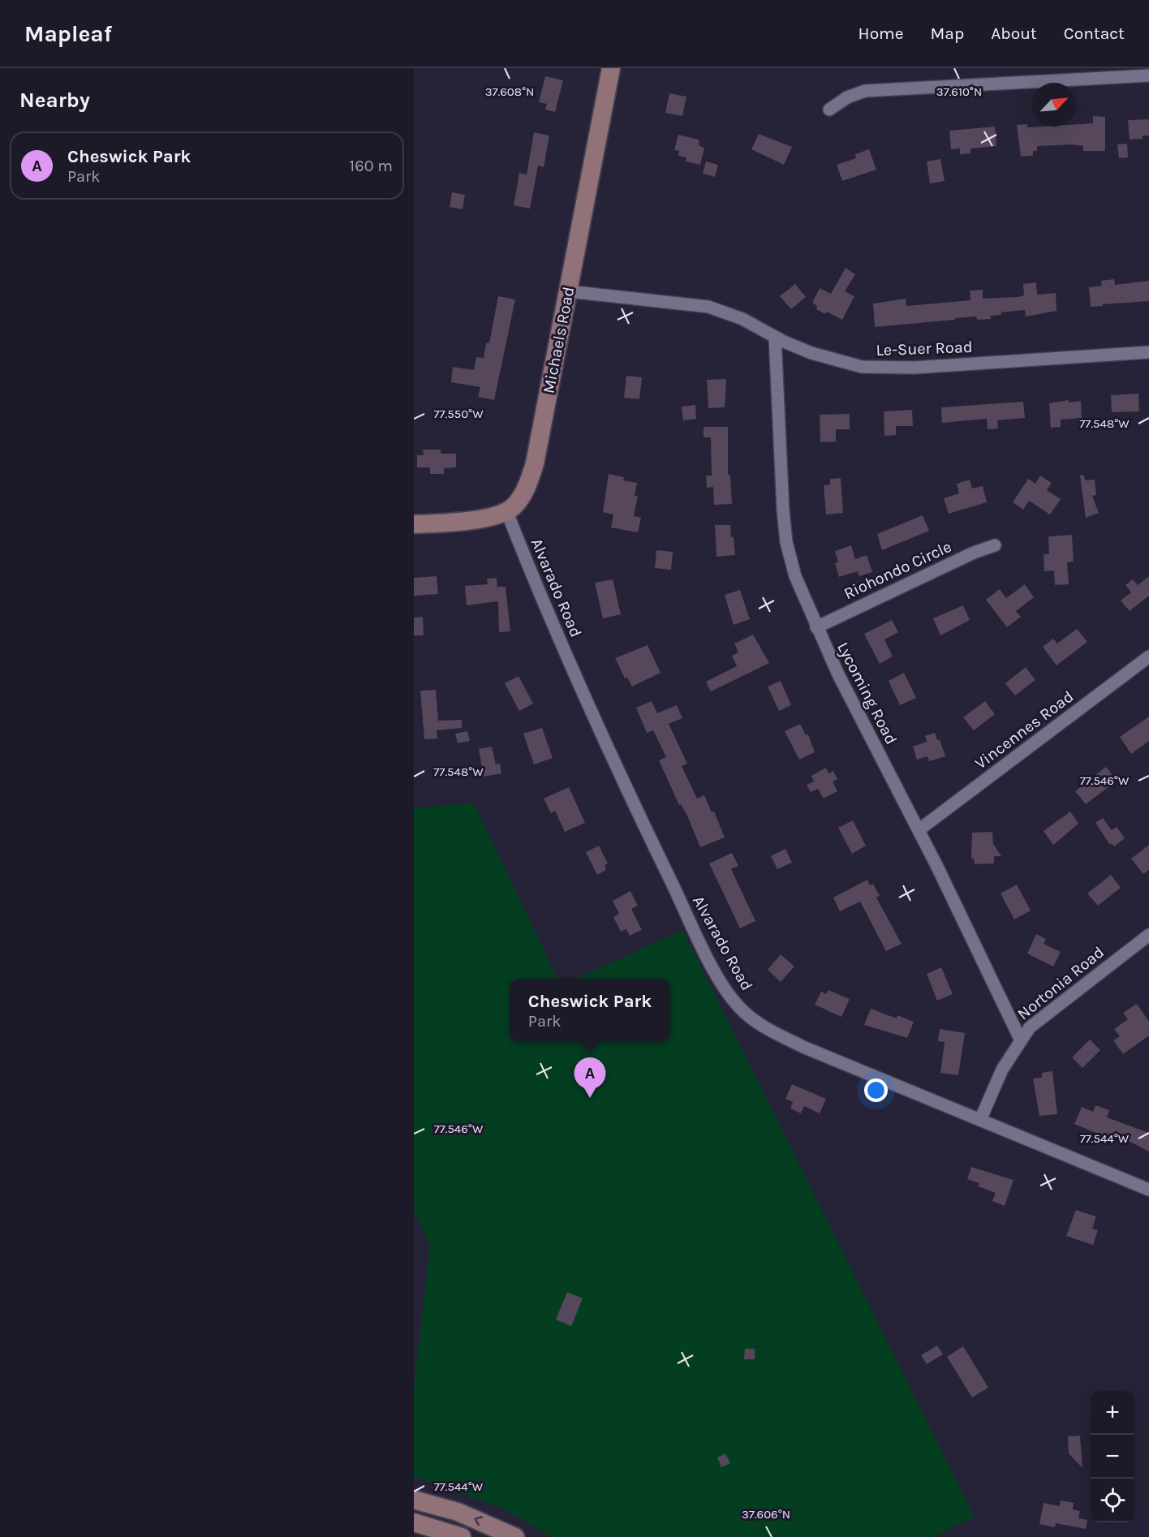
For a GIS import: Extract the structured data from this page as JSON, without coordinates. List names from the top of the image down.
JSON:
{
  "streets": {
    "street": [
      "Michaels Road",
      "Le-Suer Road",
      "Riohondo Circle",
      "Alvarado Road",
      "Lycoming Road",
      "Vincennes Road",
      "Nortonia Road"
    ]
  },
  "crossings": [
    ["Michaels Road", "Le-Suer Road"],
    ["Michaels Road", "Alvarado Road"],
    ["Le-Suer Road", "Lycoming Road"],
    ["Riohondo Circle", "Lycoming Road"],
    ["Alvarado Road", "Nortonia Road"],
    ["Lycoming Road", "Vincennes Road"],
    ["Lycoming Road", "Nortonia Road"]
  ],
  "north": "top right",
  "page": {
    "header": "Mapleaf",
    "nav": [
      "Home",
      "Map",
      "About",
      "Contact"
    ],
    "heading": "Nearby",
    "list": [
      {
        "mark": "A",
        "name": "Cheswick Park",
        "note": "Park",
        "value": "160 m"
      }
    ],
    "popup": ["Cheswick Park", "Park"],
    "pins": "A",
    "map_buttons": ["+", "−"]
  },
  "coordinates": [
    "37.608°N",
    "37.610°N",
    "77.550°W",
    "77.548°W",
    "77.546°W",
    "77.544°W",
    "37.606°N"
  ]
}
